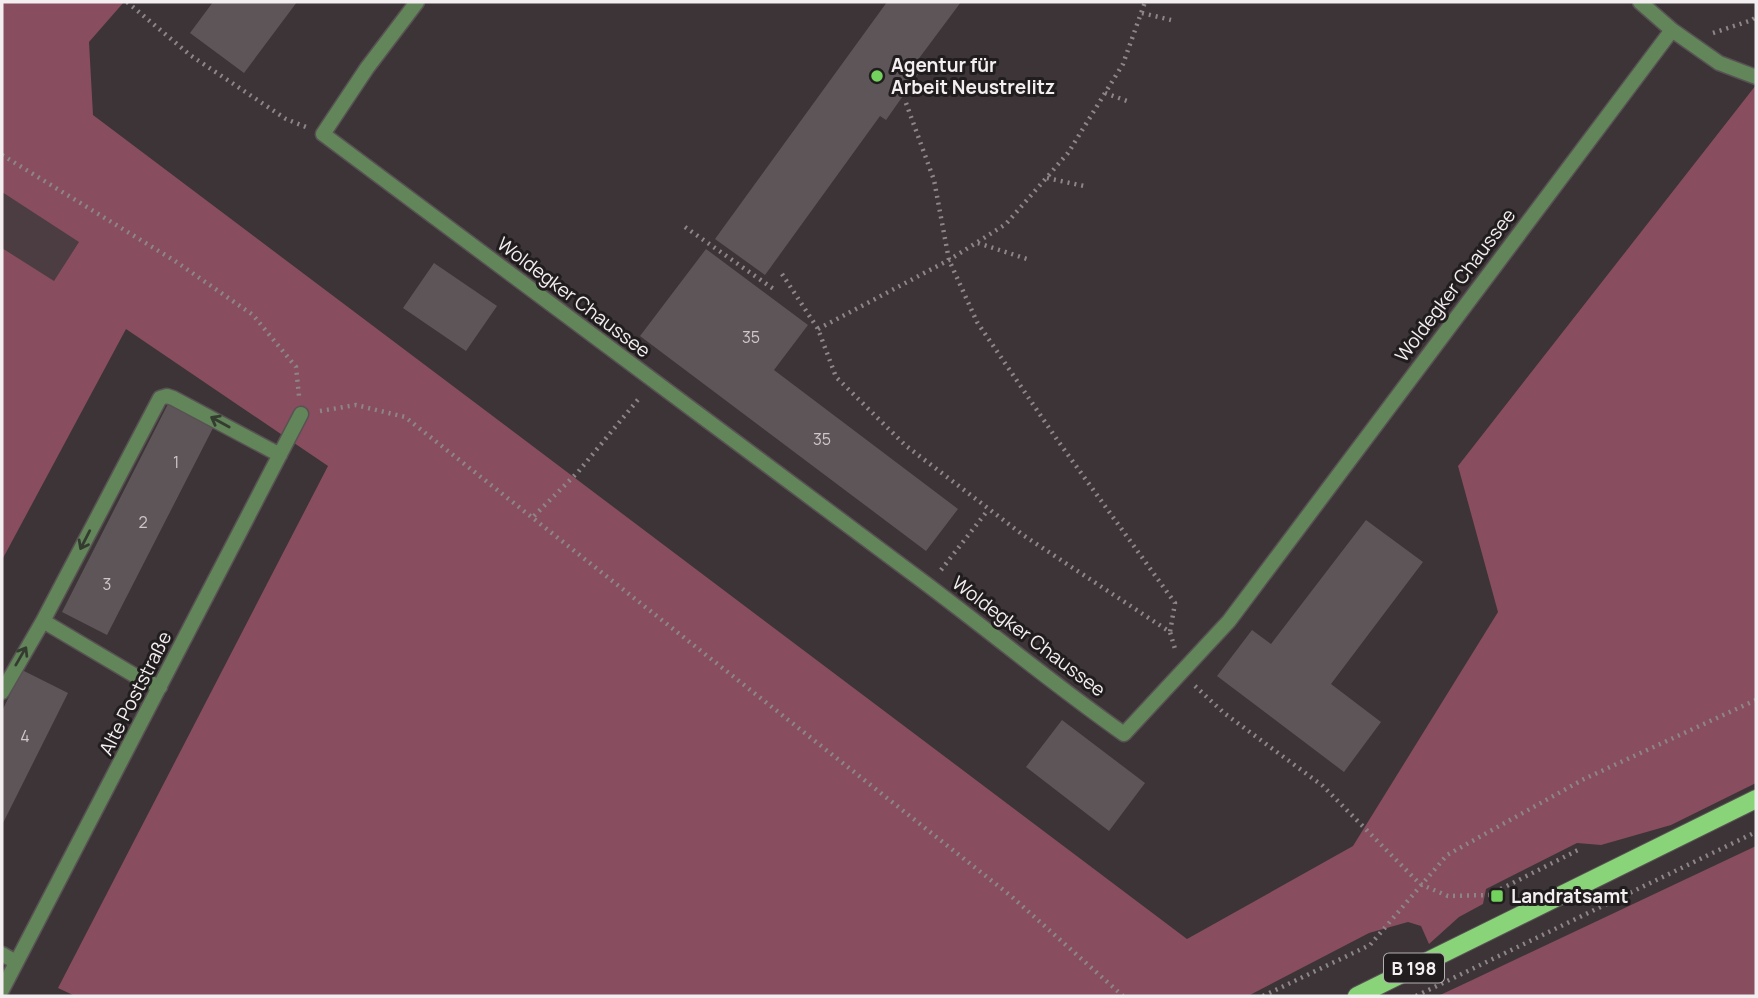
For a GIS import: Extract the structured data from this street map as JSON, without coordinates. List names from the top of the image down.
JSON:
{
  "streets": {
    "main road": ["B 198"],
    "lane": ["Woldegker Chaussee", "Alte Poststraße"]
  },
  "places": {
    "other": ["Agentur für Arbeit Neustrelitz"],
    "transit": ["Landratsamt"]
  },
  "house_numbers": [
    "35",
    "35",
    "1",
    "2",
    "3",
    "4"
  ]
}
